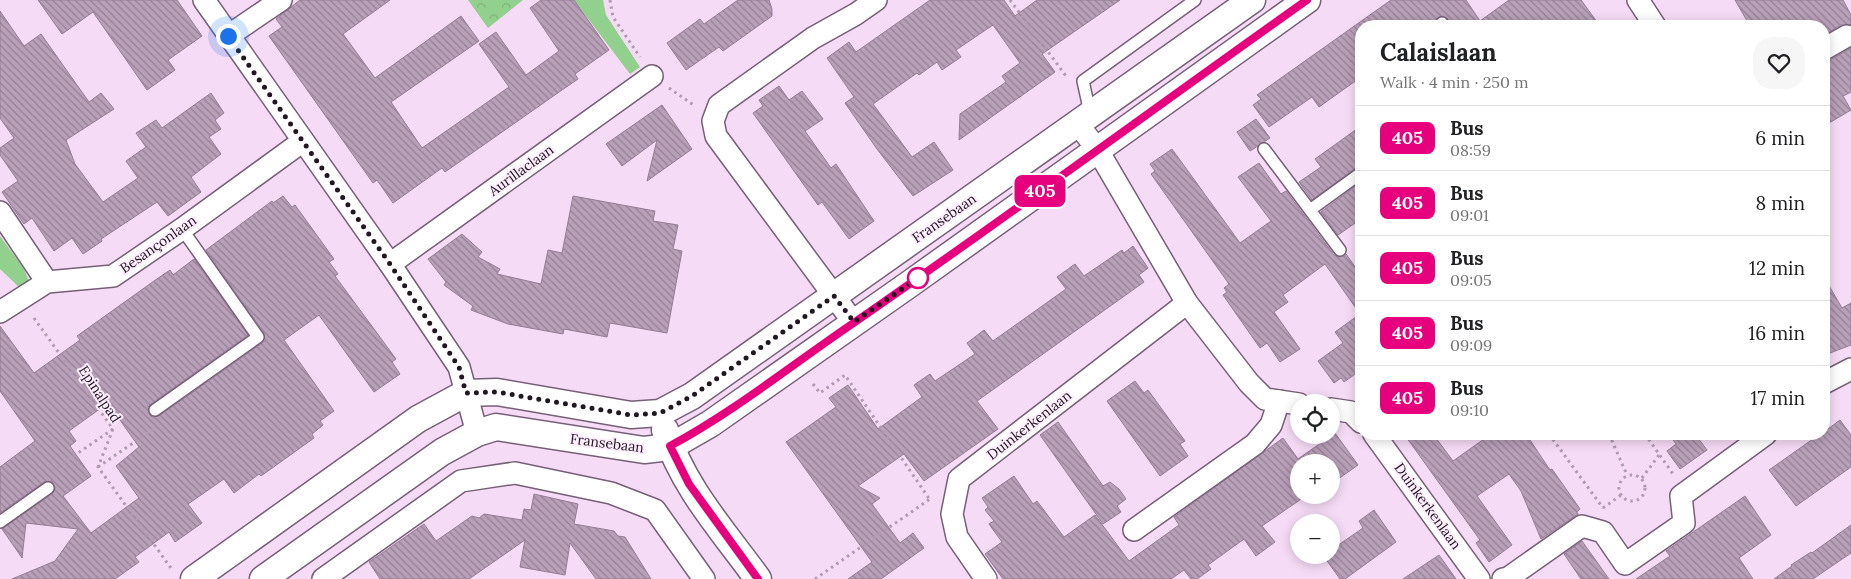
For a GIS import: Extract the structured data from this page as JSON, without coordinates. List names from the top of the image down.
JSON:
{
  "streets": {
    "street": [
      "Aurillaclaan",
      "Fransebaan",
      "Besançonlaan",
      "Duinkerkenlaan"
    ],
    "path": ["Epinalpad"]
  },
  "crossings": [
    ["Besançonlaan", "Epinalpad"]
  ],
  "lines": ["bus line 405"],
  "page": {
    "on_map": "405",
    "heading": ["Calaislaan", "Walk · 4 min · 250 m"],
    "list": [
      {
        "mark": "405",
        "name": "Bus",
        "note": "08:59",
        "value": "6 min"
      },
      {
        "mark": "405",
        "name": "Bus",
        "note": "09:01",
        "value": "8 min"
      },
      {
        "mark": "405",
        "name": "Bus",
        "note": "09:05",
        "value": "12 min"
      },
      {
        "mark": "405",
        "name": "Bus",
        "note": "09:09",
        "value": "16 min"
      },
      {
        "mark": "405",
        "name": "Bus",
        "note": "09:10",
        "value": "17 min"
      }
    ],
    "map_buttons": ["+", "−"]
  }
}
